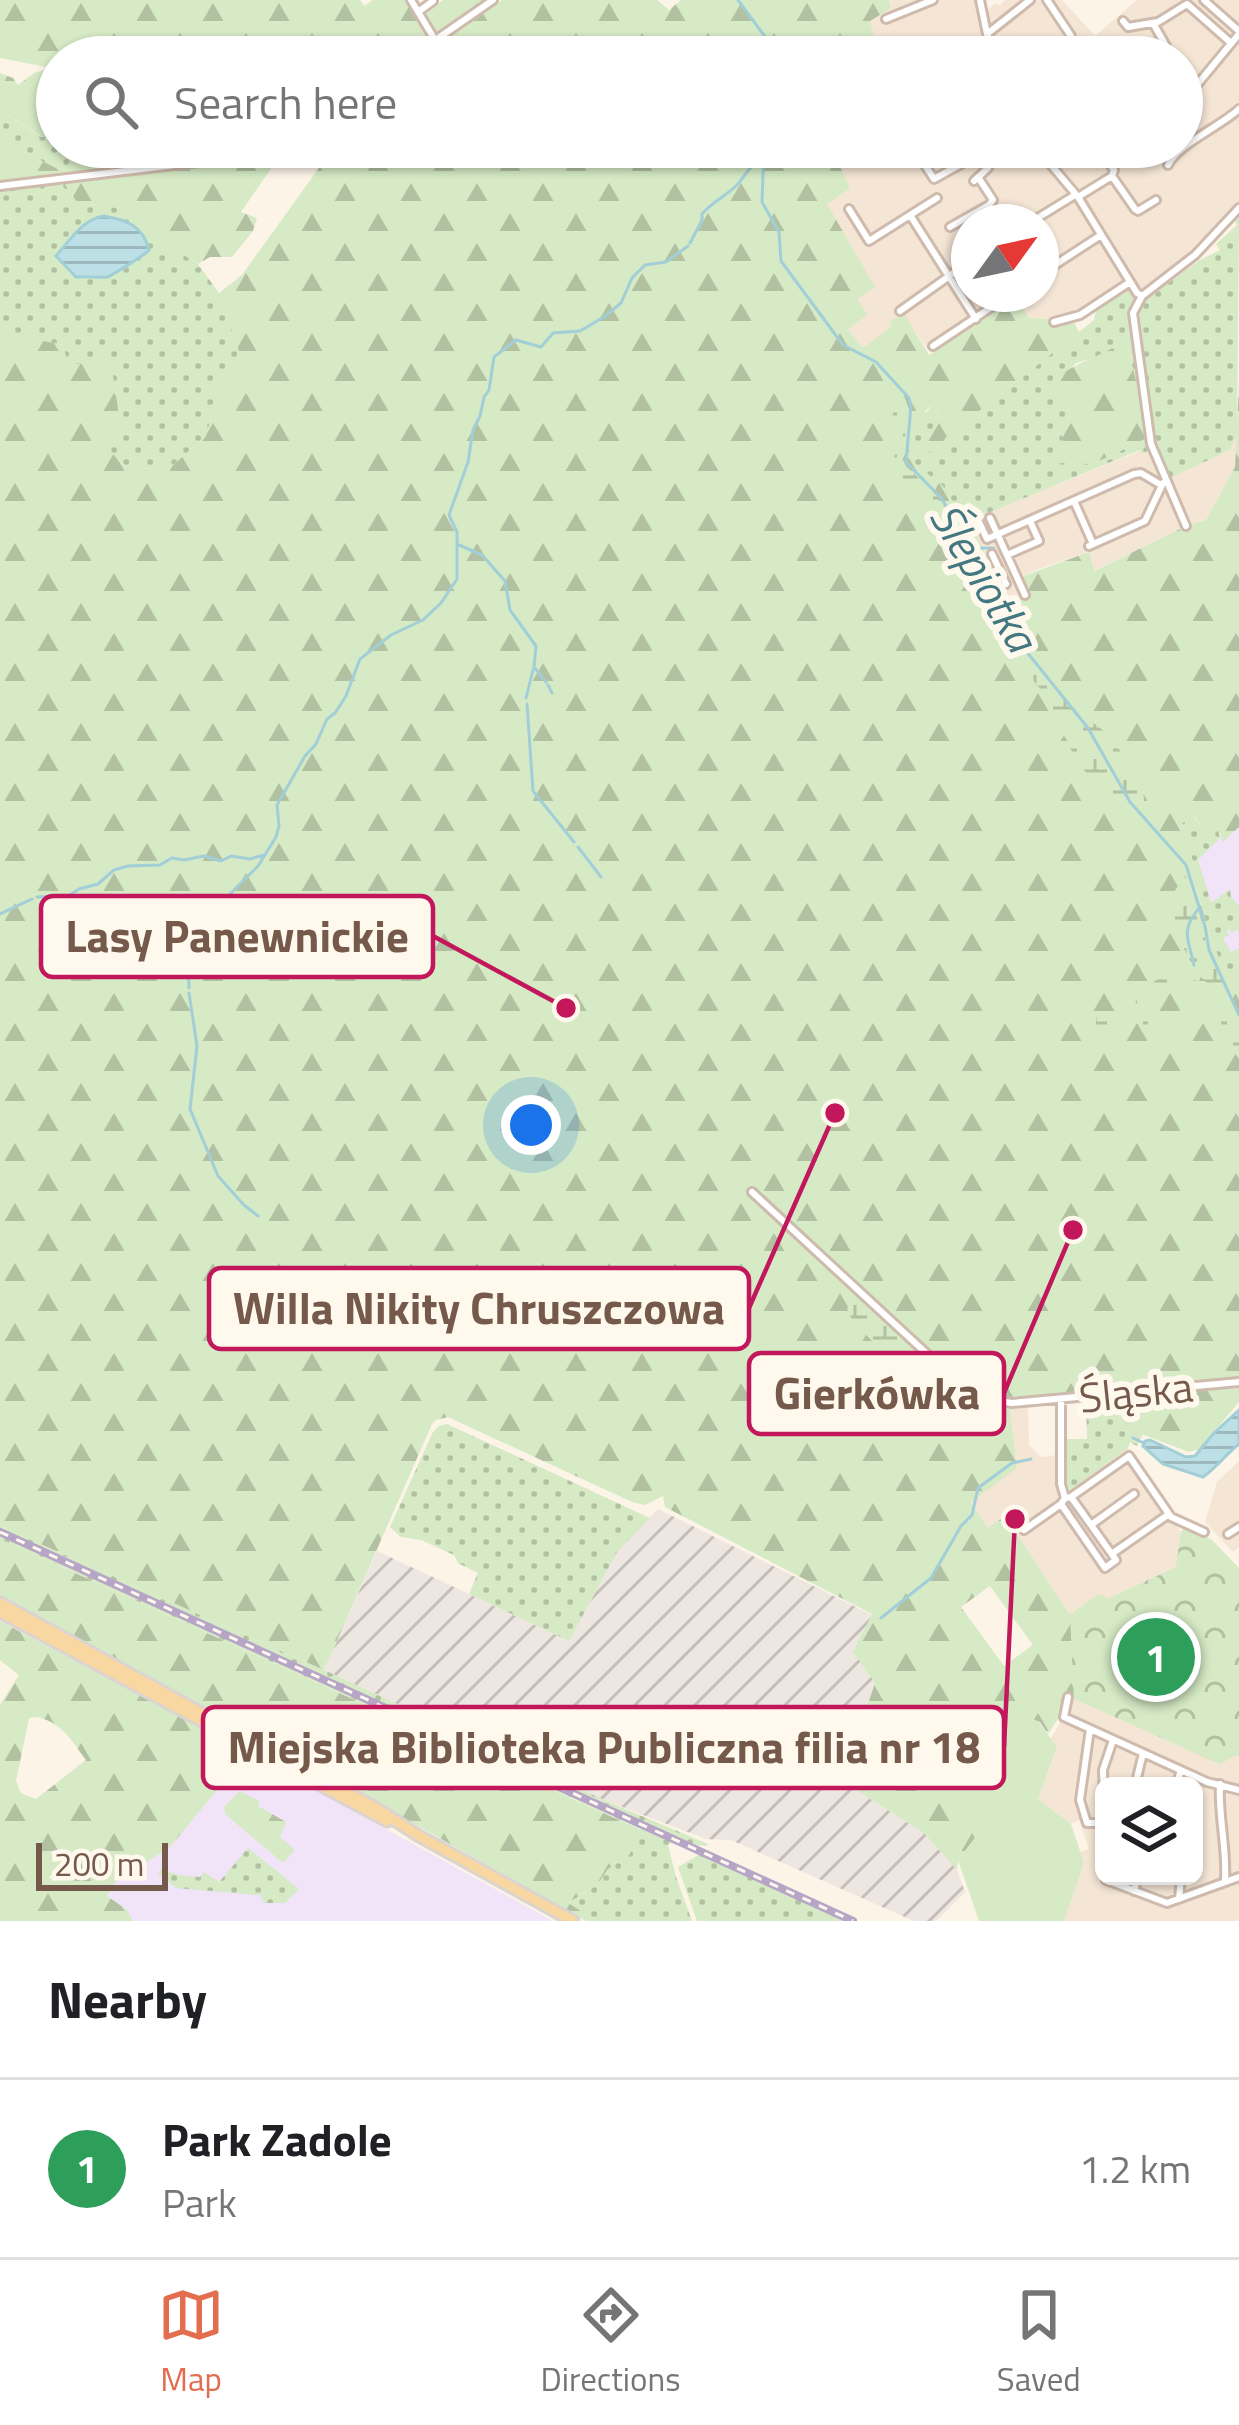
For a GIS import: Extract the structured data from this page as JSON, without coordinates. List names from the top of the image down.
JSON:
{
  "streets": {
    "street": ["Śląska"]
  },
  "water": ["Ślepiotka"],
  "places": [
    "Lasy Panewnickie",
    "Willa Nikity Chruszczowa",
    "Gierkówka",
    "Miejska Biblioteka Publiczna filia nr 18"
  ],
  "scale_bar": "200 m",
  "north": "top right",
  "page": {
    "search": "Search here",
    "pins": "1",
    "scale": "200 m",
    "heading": "Nearby",
    "list": [
      {
        "mark": "1",
        "name": "Park Zadole",
        "note": "Park",
        "value": "1.2 km"
      }
    ],
    "nav": ["Map", "Directions", "Saved"]
  }
}
